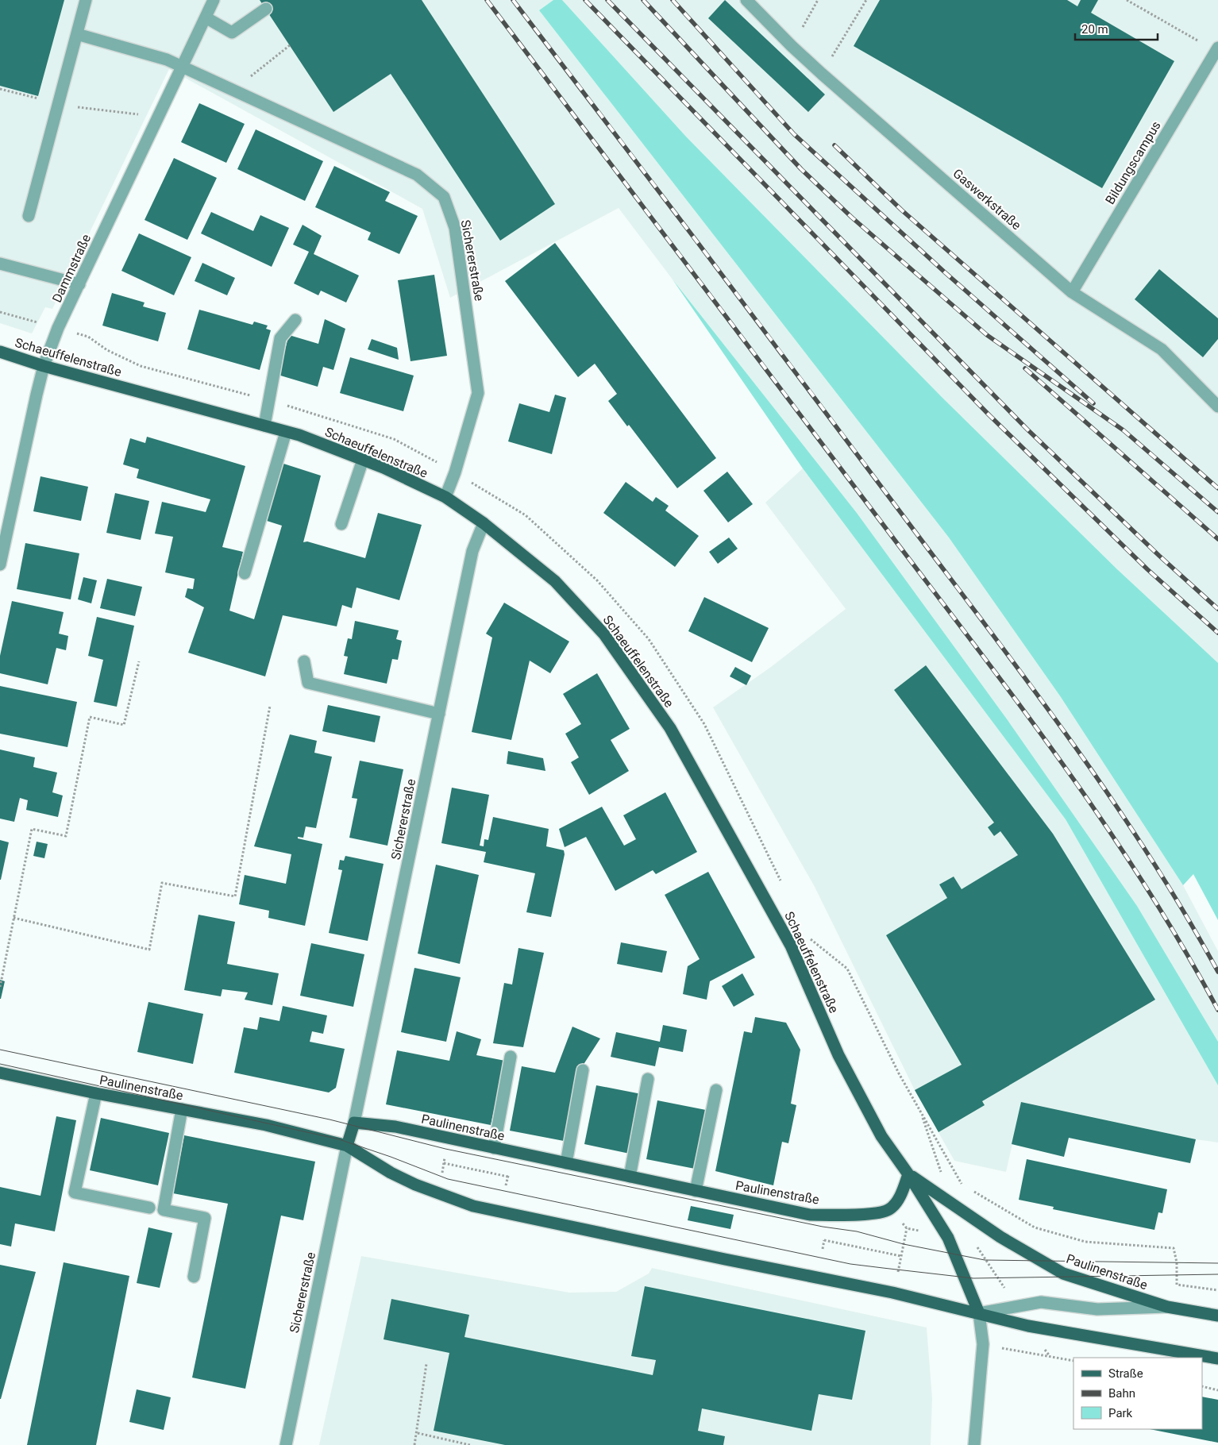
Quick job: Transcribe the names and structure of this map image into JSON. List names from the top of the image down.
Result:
{
  "streets": {
    "main road": ["Schaeuffelenstraße", "Paulinenstraße"],
    "street": [
      "Bildungscampus",
      "Gaswerkstraße",
      "Sichererstraße",
      "Dammstraße"
    ]
  },
  "crossings": [
    ["Bildungscampus", "Gaswerkstraße"],
    ["Sichererstraße", "Dammstraße"],
    ["Sichererstraße", "Schaeuffelenstraße"],
    ["Sichererstraße", "Paulinenstraße"],
    ["Dammstraße", "Schaeuffelenstraße"],
    ["Schaeuffelenstraße", "Paulinenstraße"]
  ],
  "legend": ["Straße", "Bahn", "Park"],
  "scale_bar": "20 m"
}
